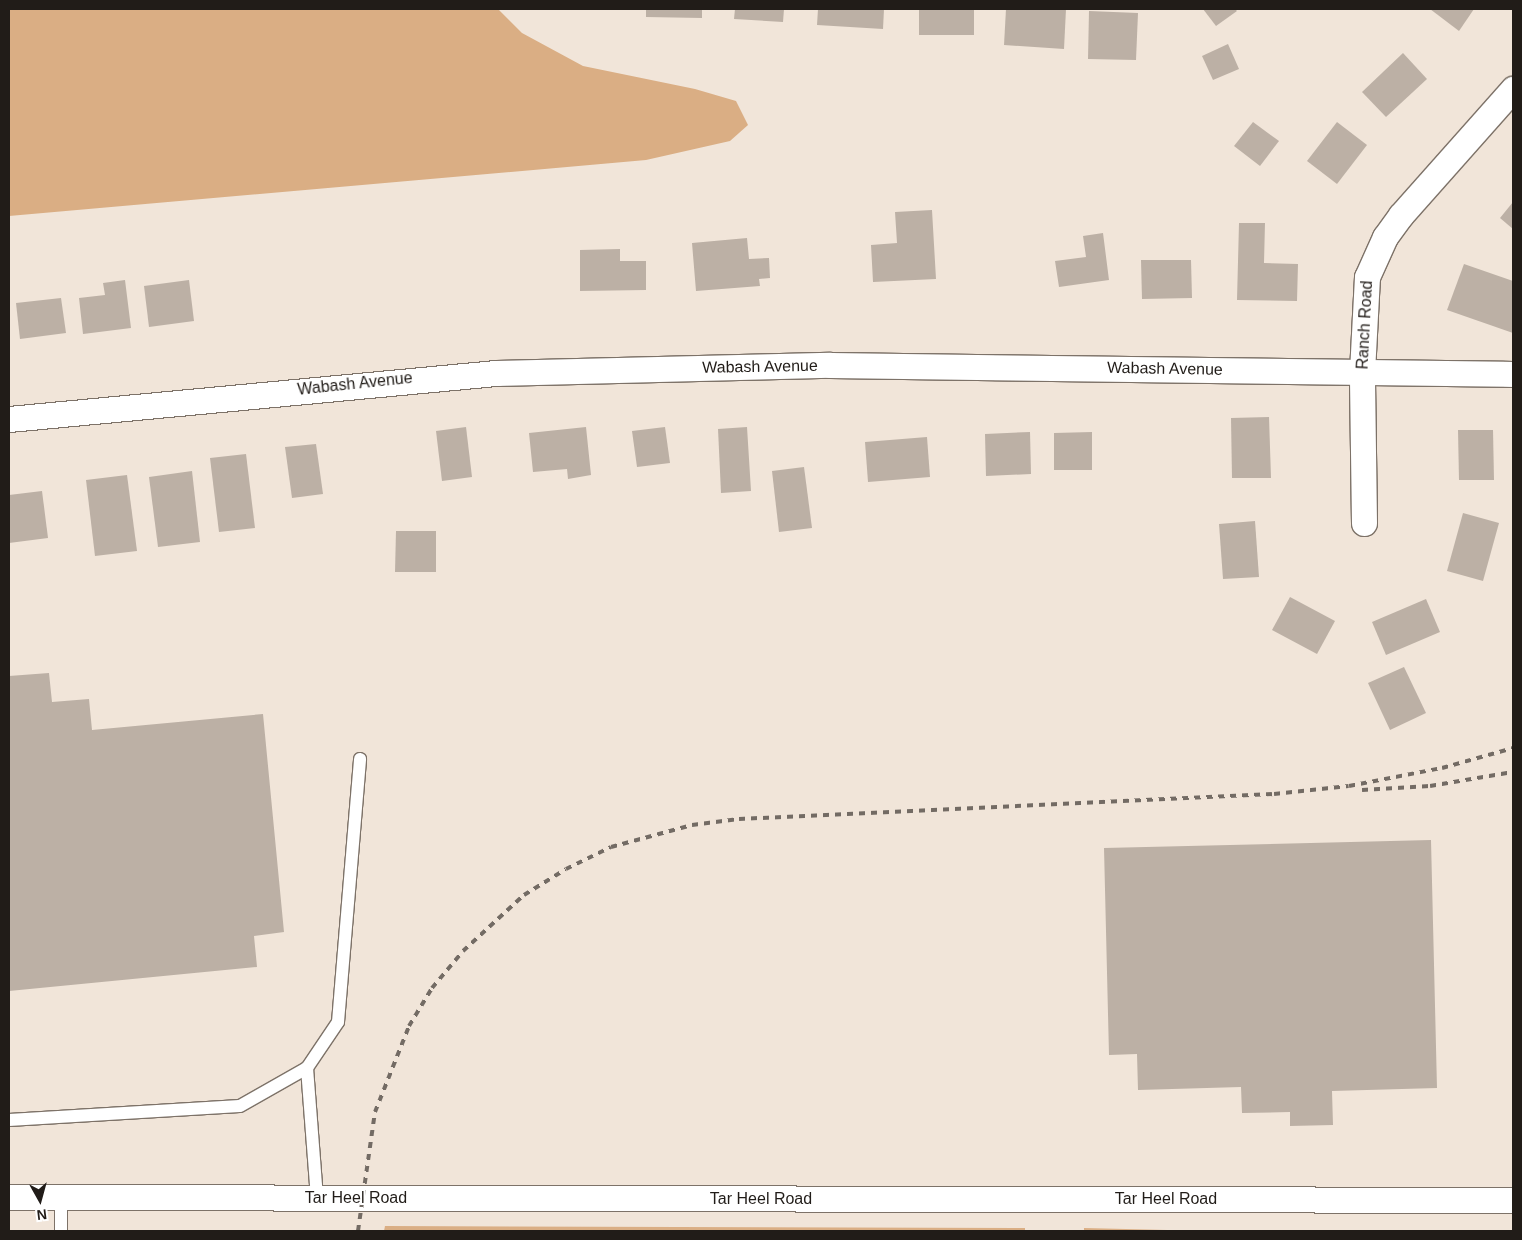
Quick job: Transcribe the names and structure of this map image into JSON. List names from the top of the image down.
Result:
{
  "streets": {
    "street": ["Ranch Road", "Wabash Avenue", "Tar Heel Road"]
  },
  "crossings": [
    ["Ranch Road", "Wabash Avenue"]
  ],
  "north": "bottom"
}
